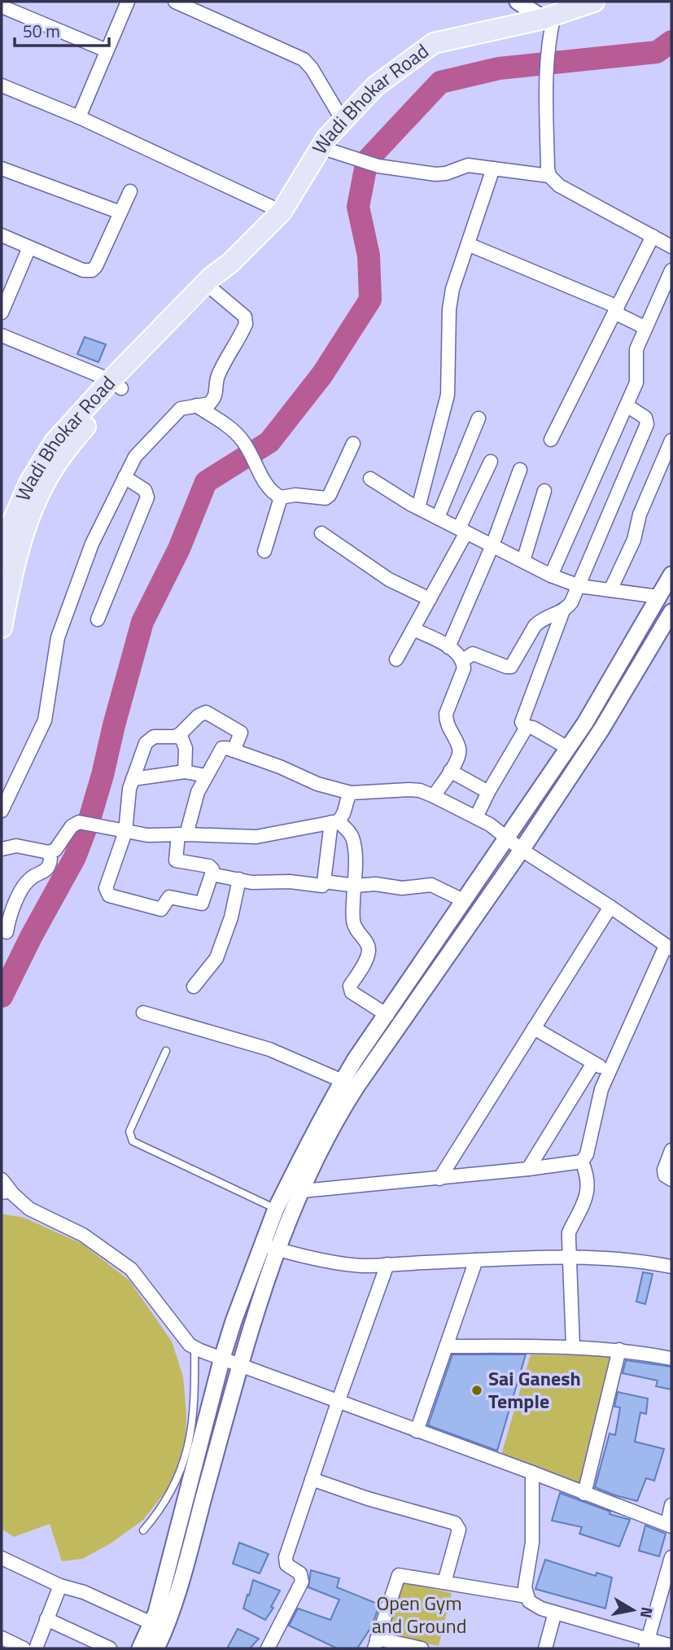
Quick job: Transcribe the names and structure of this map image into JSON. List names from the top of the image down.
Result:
{
  "streets": {
    "main road": ["Wadi Bhokar Road"]
  },
  "parks": ["Open Gym and Ground"],
  "places": ["Sai Ganesh Temple"],
  "scale_bar": "50 m",
  "north": "right"
}
